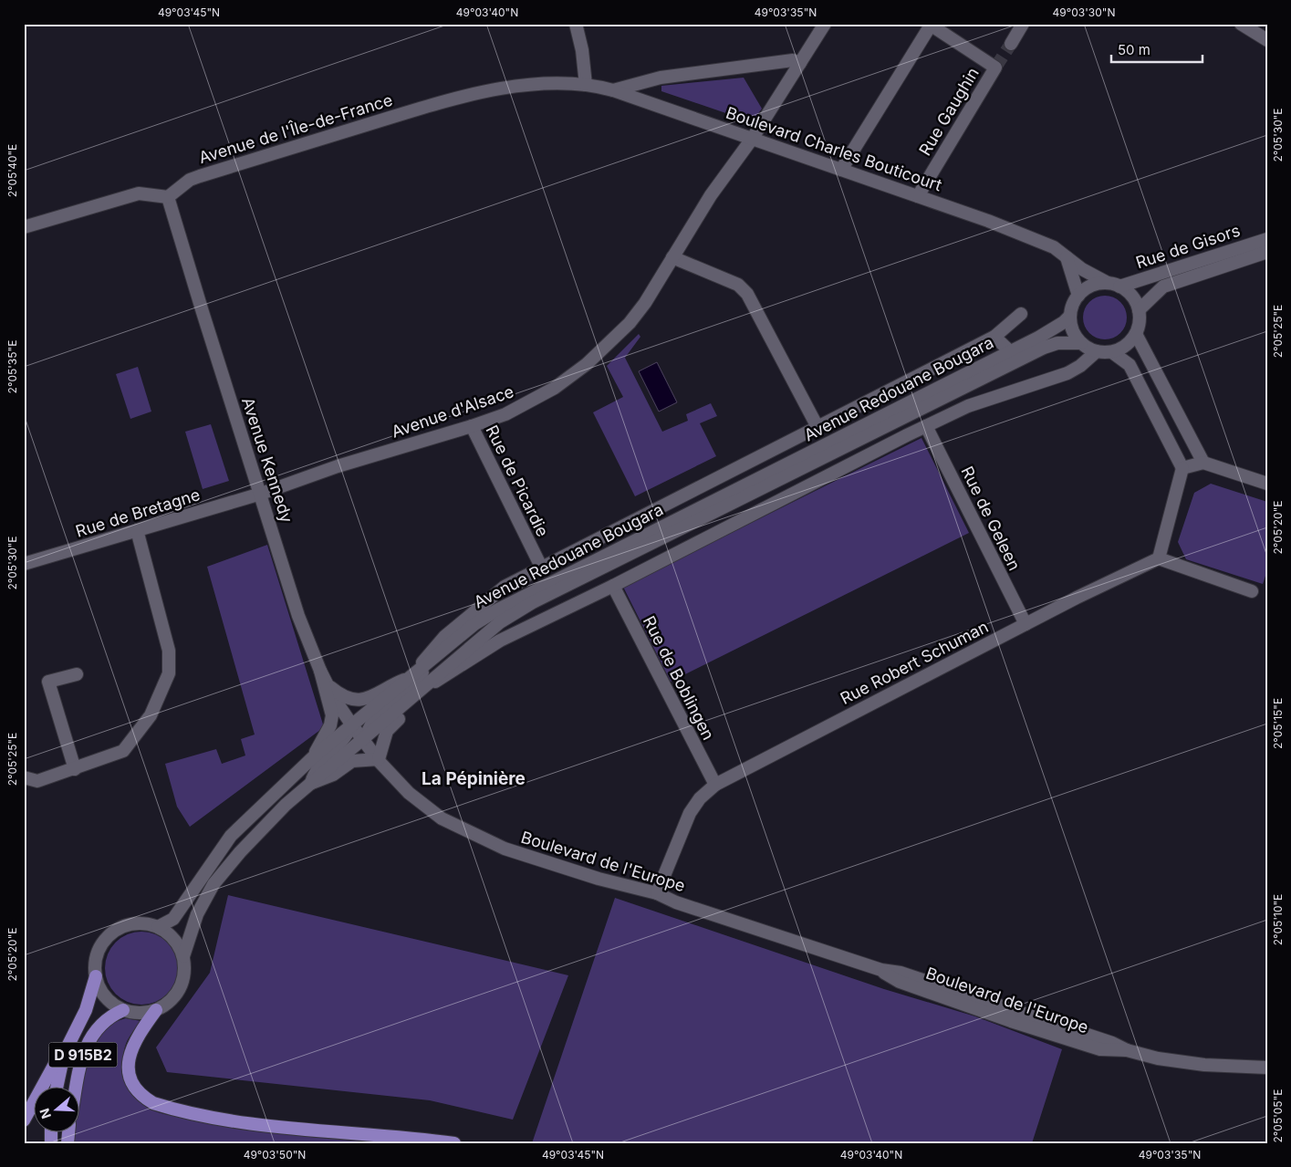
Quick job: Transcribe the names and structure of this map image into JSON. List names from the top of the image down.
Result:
{
  "streets": {
    "main road": ["D 915B2"],
    "street": [
      "Rue Gaughin",
      "Avenue de l'Île-de-France",
      "Boulevard Charles Bouticourt",
      "Rue de Gisors",
      "Avenue Redouane Bougara",
      "Avenue d'Alsace",
      "Avenue Kennedy",
      "Rue de Picardie",
      "Rue de Bretagne",
      "Rue de Geleen",
      "Rue Robert Schuman",
      "Rue de Boblingen",
      "Boulevard de l'Europe"
    ]
  },
  "crossings": [
    ["Rue Gaughin", "Boulevard Charles Bouticourt"],
    ["Avenue de l'Île-de-France", "Boulevard Charles Bouticourt"],
    ["Avenue de l'Île-de-France", "Avenue Kennedy"],
    ["Boulevard Charles Bouticourt", "Rue de Gisors"],
    ["Boulevard Charles Bouticourt", "Avenue Redouane Bougara"],
    ["Boulevard Charles Bouticourt", "Avenue d'Alsace"],
    ["Rue de Gisors", "Avenue Redouane Bougara"],
    ["Avenue Redouane Bougara", "Avenue Kennedy"],
    ["Avenue Redouane Bougara", "Rue de Picardie"],
    ["Avenue Redouane Bougara", "Rue de Geleen"],
    ["Avenue Redouane Bougara", "Rue de Boblingen"],
    ["Avenue Redouane Bougara", "Boulevard de l'Europe"],
    ["Avenue Redouane Bougara", "D 915B2"],
    ["Avenue d'Alsace", "Avenue Kennedy"],
    ["Avenue d'Alsace", "Rue de Picardie"],
    ["Avenue d'Alsace", "Rue de Bretagne"],
    ["Avenue Kennedy", "Rue de Bretagne"],
    ["Avenue Kennedy", "Boulevard de l'Europe"],
    ["Rue de Geleen", "Rue Robert Schuman"],
    ["Rue Robert Schuman", "Rue de Boblingen"],
    ["Rue Robert Schuman", "Boulevard de l'Europe"]
  ],
  "districts": ["La Pépinière"],
  "scale_bar": "50 m",
  "north": "left",
  "coordinates": [
    "49°03'45\"N",
    "49°03'40\"N",
    "49°03'35\"N",
    "49°03'30\"N",
    "2°05'30\"E",
    "2°05'40\"E",
    "2°05'25\"E",
    "2°05'35\"E",
    "2°05'20\"E",
    "2°05'15\"E",
    "2°05'10\"E",
    "2°05'05\"E",
    "49°03'50\"N"
  ]
}
